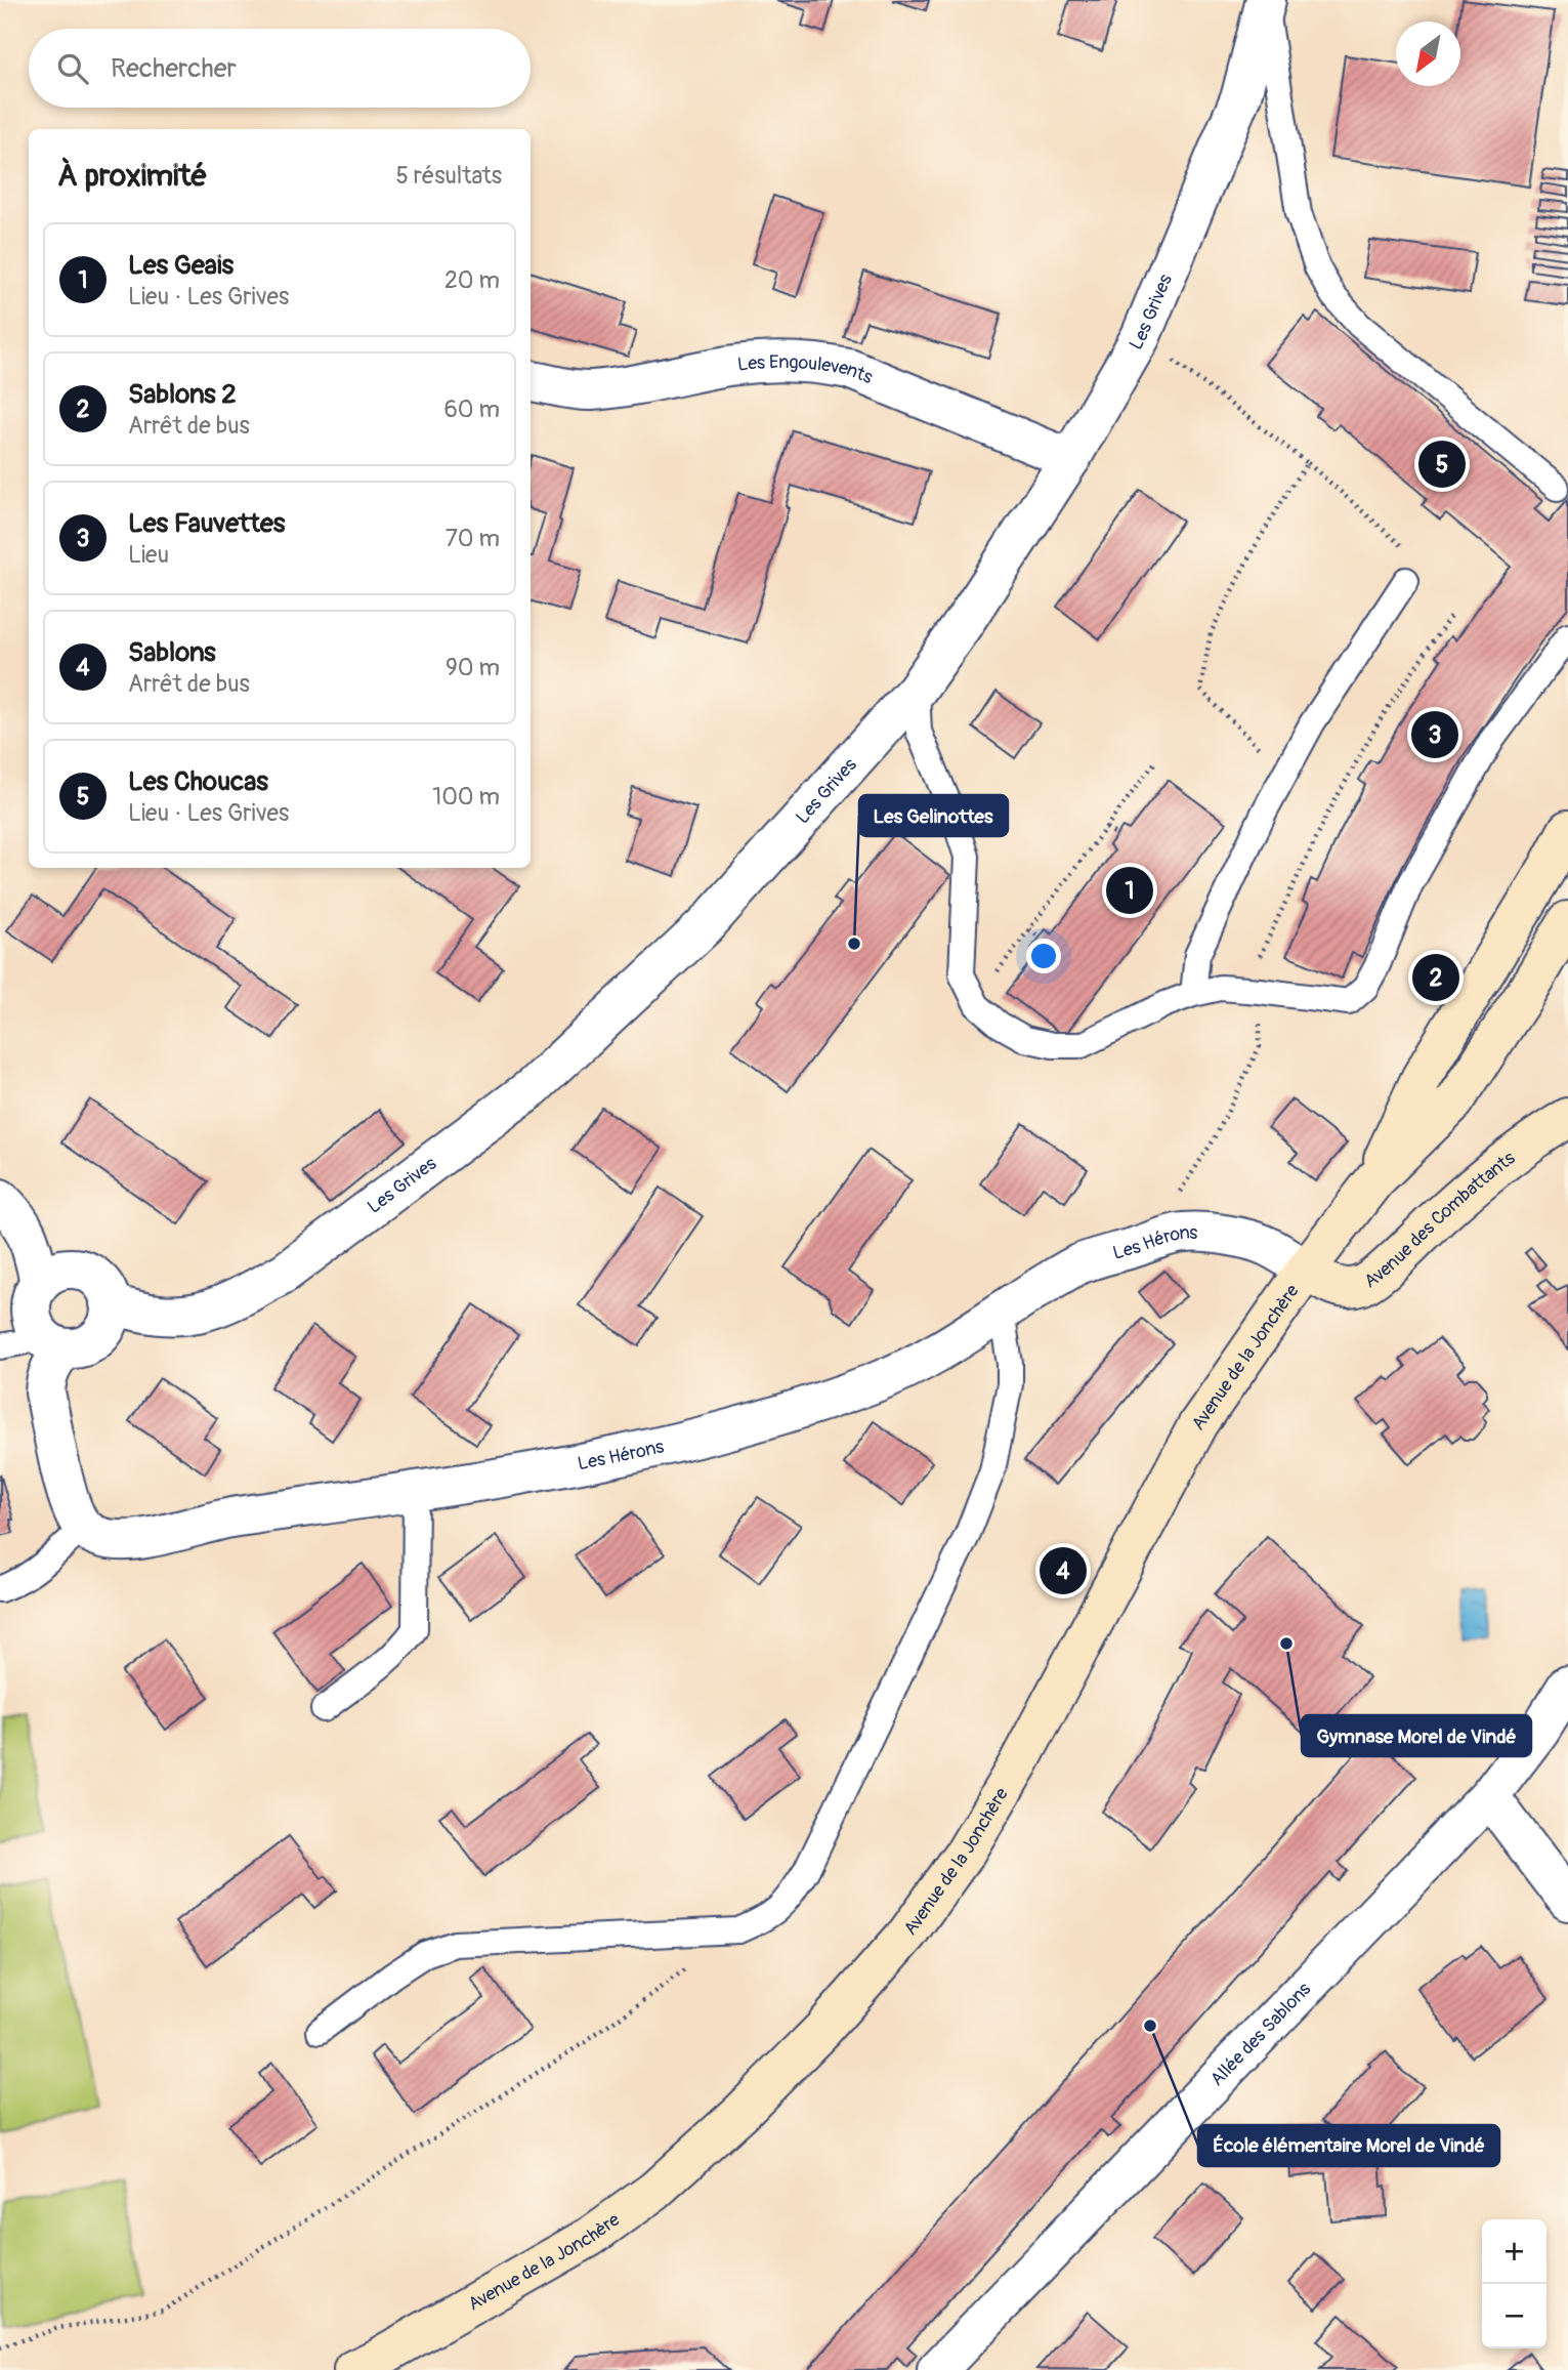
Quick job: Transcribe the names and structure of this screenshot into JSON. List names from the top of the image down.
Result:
{
  "streets": {
    "street": [
      "Les Grives",
      "Les Engoulevents",
      "Avenue des Combattants",
      "Les Hérons",
      "Avenue de la Jonchère",
      "Allée des Sablons"
    ]
  },
  "crossings": [
    ["Les Grives", "Les Engoulevents"],
    ["Avenue des Combattants", "Les Hérons"],
    ["Avenue des Combattants", "Avenue de la Jonchère"],
    ["Les Hérons", "Avenue de la Jonchère"]
  ],
  "places": ["Les Gelinottes", "Gymnase Morel de Vindé", "École élémentaire Morel de Vindé"],
  "north": "bottom left",
  "page": {
    "search": "Rechercher",
    "heading": ["À proximité", "5 résultats"],
    "list": [
      {
        "mark": "1",
        "name": "Les Geais",
        "note": "Lieu · Les Grives",
        "value": "20 m"
      },
      {
        "mark": "2",
        "name": "Sablons 2",
        "note": "Arrêt de bus",
        "value": "60 m"
      },
      {
        "mark": "3",
        "name": "Les Fauvettes",
        "note": "Lieu",
        "value": "70 m"
      },
      {
        "mark": "4",
        "name": "Sablons",
        "note": "Arrêt de bus",
        "value": "90 m"
      },
      {
        "mark": "5",
        "name": "Les Choucas",
        "note": "Lieu · Les Grives",
        "value": "100 m"
      }
    ],
    "pins": [
      "5",
      "3",
      "1",
      "2",
      "4"
    ],
    "map_buttons": ["+", "−"]
  }
}
